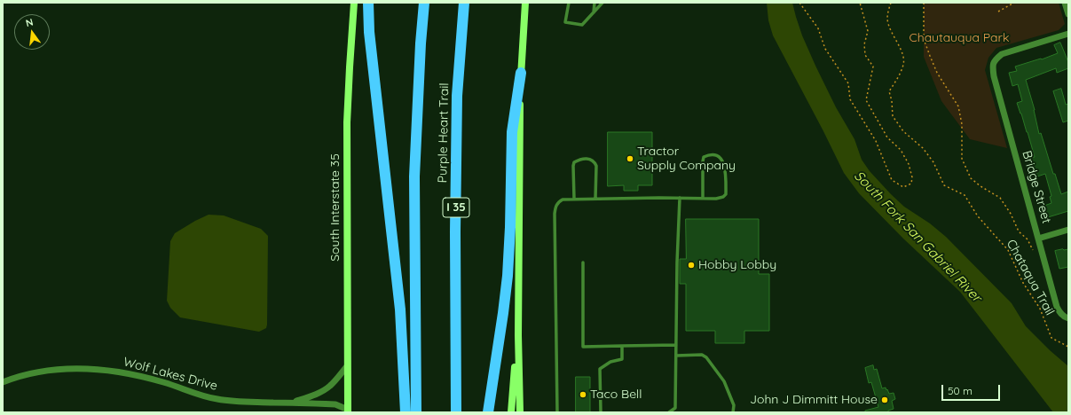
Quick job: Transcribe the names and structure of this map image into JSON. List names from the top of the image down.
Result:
{
  "streets": {
    "highway": ["Purple Heart Trail", "I 35"],
    "main road": ["South Interstate 35"],
    "street": ["Bridge Street", "Wolf Lakes Drive"],
    "path": ["Chataqua Trail"]
  },
  "crossings": [
    ["South Interstate 35", "Wolf Lakes Drive"]
  ],
  "water": ["South Fork San Gabriel River"],
  "parks": ["Chautauqua Park"],
  "places": [
    "Tractor Supply Company",
    "Hobby Lobby",
    "Taco Bell",
    "John J Dimmitt House"
  ],
  "scale_bar": "50 m",
  "north": "top"
}
